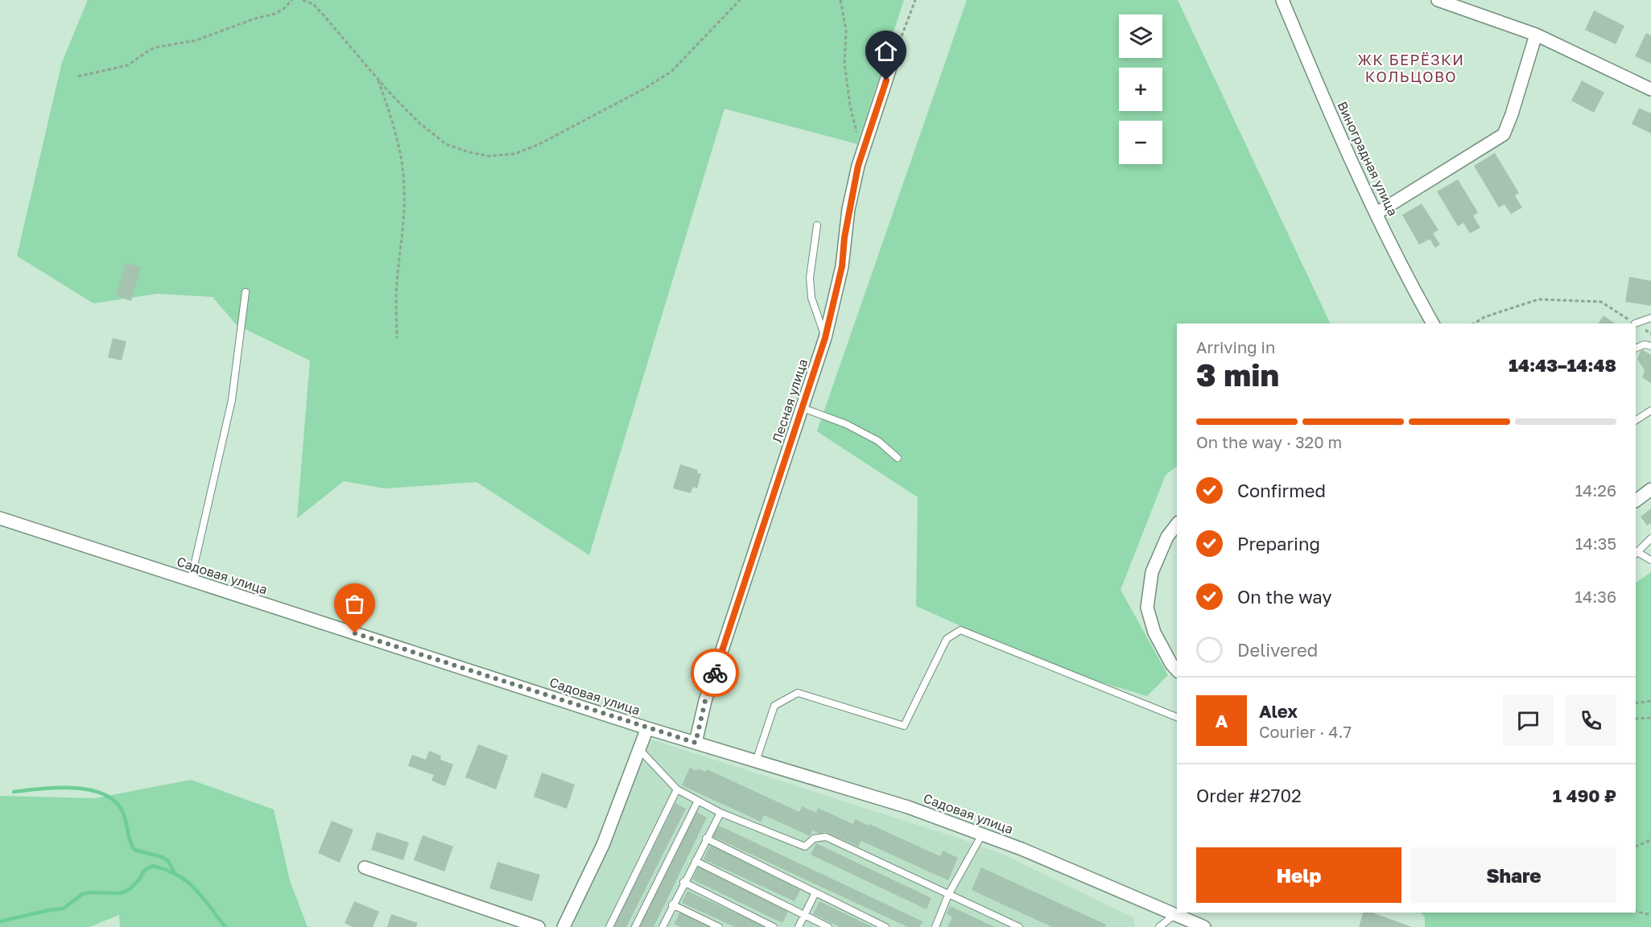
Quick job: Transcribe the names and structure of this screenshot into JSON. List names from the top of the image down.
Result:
{
  "streets": {
    "street": ["Виноградная улица", "Лесная улица", "Садовая улица"]
  },
  "crossings": [
    ["Лесная улица", "Садовая улица"]
  ],
  "districts": ["ЖК БЕРЁЗКИ КОЛЬЦОВО"],
  "page": {
    "map_buttons": ["+", "−"],
    "heading": ["3 min", "Arriving in", "14:43–14:48"],
    "panel": [
      "Alex",
      "Courier · 4.7",
      "Order #2702",
      "1 490 ₽"
    ],
    "bar": "On the way · 320 m",
    "list": [
      ["Confirmed", "14:26"],
      ["Preparing", "14:35"],
      ["On the way", "14:36"],
      "Delivered"
    ],
    "round": "A",
    "buttons": ["Help", "Share"]
  }
}
